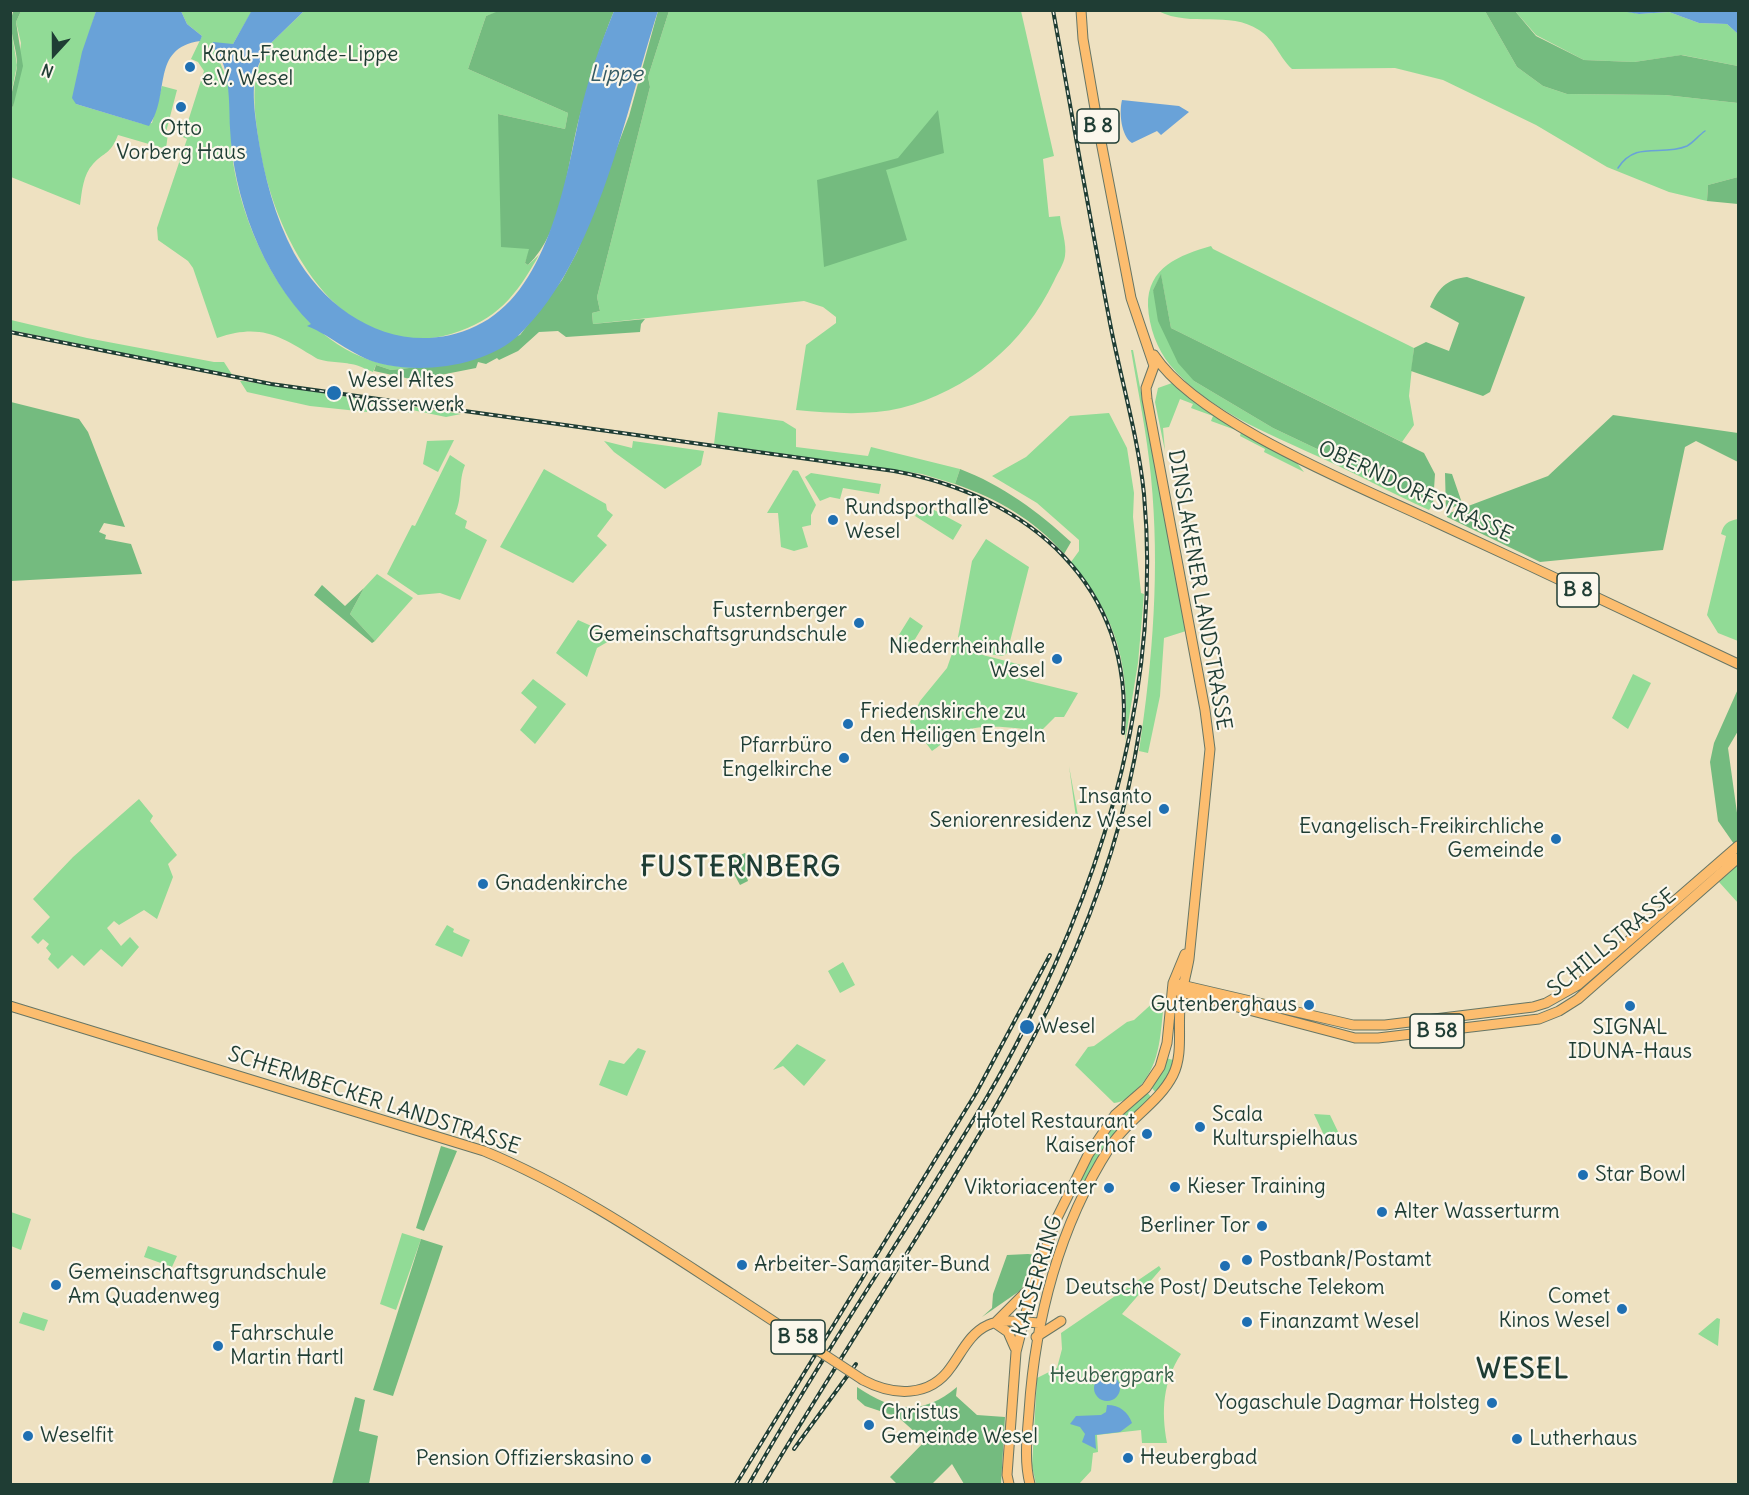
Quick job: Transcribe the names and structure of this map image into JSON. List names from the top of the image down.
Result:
{
  "streets": {
    "main road": [
      "B 8",
      "OBERNDORFSTRASSE",
      "DINSLAKENER LANDSTRASSE",
      "SCHILLSTRASSE",
      "B 58",
      "SCHERMBECKER LANDSTRASSE",
      "KAISERRING"
    ]
  },
  "crossings": [
    ["OBERNDORFSTRASSE", "DINSLAKENER LANDSTRASSE"],
    ["DINSLAKENER LANDSTRASSE", "B 58"],
    ["DINSLAKENER LANDSTRASSE", "KAISERRING"],
    ["SCHILLSTRASSE", "B 58"],
    ["B 58", "SCHERMBECKER LANDSTRASSE"],
    ["B 58", "KAISERRING"]
  ],
  "districts": ["FUSTERNBERG", "WESEL"],
  "water": ["Lippe"],
  "parks": ["Heubergpark"],
  "places": [
    "Kanu-Freunde-Lippe e.V. Wesel",
    "Otto Vorberg Haus",
    "Wesel Altes Wasserwerk",
    "Rundsporthalle Wesel",
    "Fusternberger Gemeinschaftsgrundschule",
    "Niederrheinhalle Wesel",
    "Friedenskirche zu den Heiligen Engeln",
    "Pfarrbüro Engelkirche",
    "Insanto Seniorenresidenz Wesel",
    "Evangelisch-Freikirchliche Gemeinde",
    "Gnadenkirche",
    "Gutenberghaus",
    "SIGNAL IDUNA-Haus",
    "Wesel",
    "Scala Kulturspielhaus",
    "Hotel Restaurant Kaiserhof",
    "Star Bowl",
    "Kieser Training",
    "Viktoriacenter",
    "Alter Wasserturm",
    "Berliner Tor",
    "Postbank/Postamt",
    "Arbeiter-Samariter-Bund",
    "Deutsche Post/ Deutsche Telekom",
    "Gemeinschaftsgrundschule Am Quadenweg",
    "Comet Kinos Wesel",
    "Finanzamt Wesel",
    "Fahrschule Martin Hartl",
    "Yogaschule Dagmar Holsteg",
    "Christus Gemeinde Wesel",
    "Weselfit",
    "Lutherhaus",
    "Heubergbad",
    "Pension Offizierskasino"
  ],
  "north": "bottom"
}
